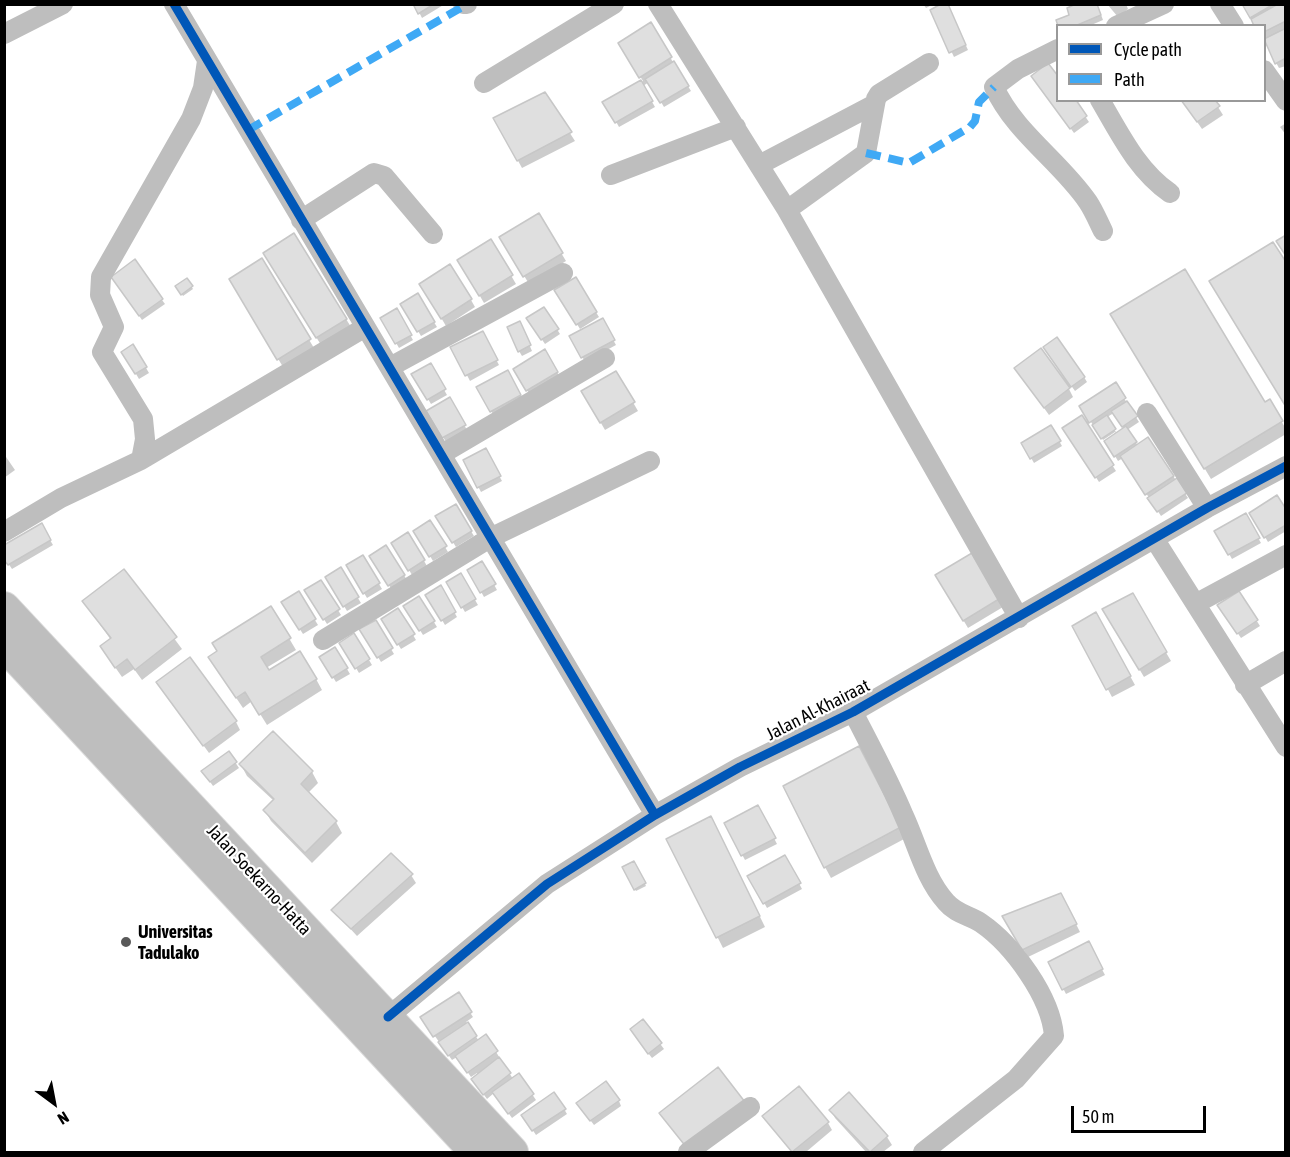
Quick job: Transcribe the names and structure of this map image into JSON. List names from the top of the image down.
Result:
{
  "streets": {
    "main road": ["Jalan Soekarno-Hatta"],
    "street": ["Jalan Al-Khairaat"]
  },
  "crossings": [
    ["Jalan Al-Khairaat", "Jalan Soekarno-Hatta"]
  ],
  "places": ["Universitas Tadulako"],
  "legend": ["Cycle path", "Path"],
  "scale_bar": "50 m",
  "north": "bottom right"
}
